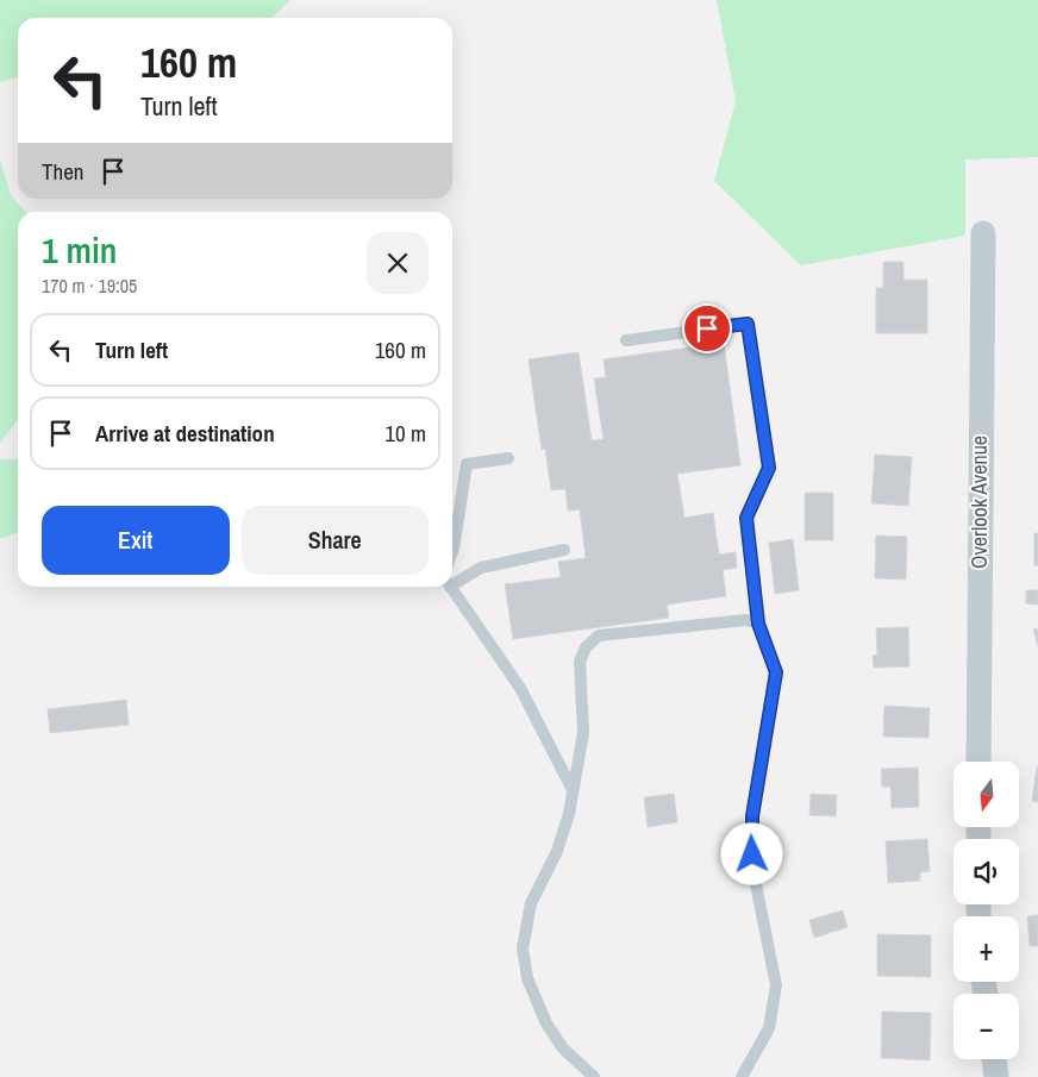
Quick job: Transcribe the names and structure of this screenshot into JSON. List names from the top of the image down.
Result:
{
  "streets": {
    "street": ["Overlook Avenue"]
  },
  "north": "bottom",
  "page": {
    "turn": ["160 m", "Turn left"],
    "then": "Then",
    "heading": ["1 min", "170 m · 19:05"],
    "list": [
      {
        "name": "Turn left",
        "value": "160 m"
      },
      {
        "name": "Arrive at destination",
        "value": "10 m"
      }
    ],
    "buttons": ["Exit", "Share"],
    "map_buttons": ["+", "−"]
  }
}
